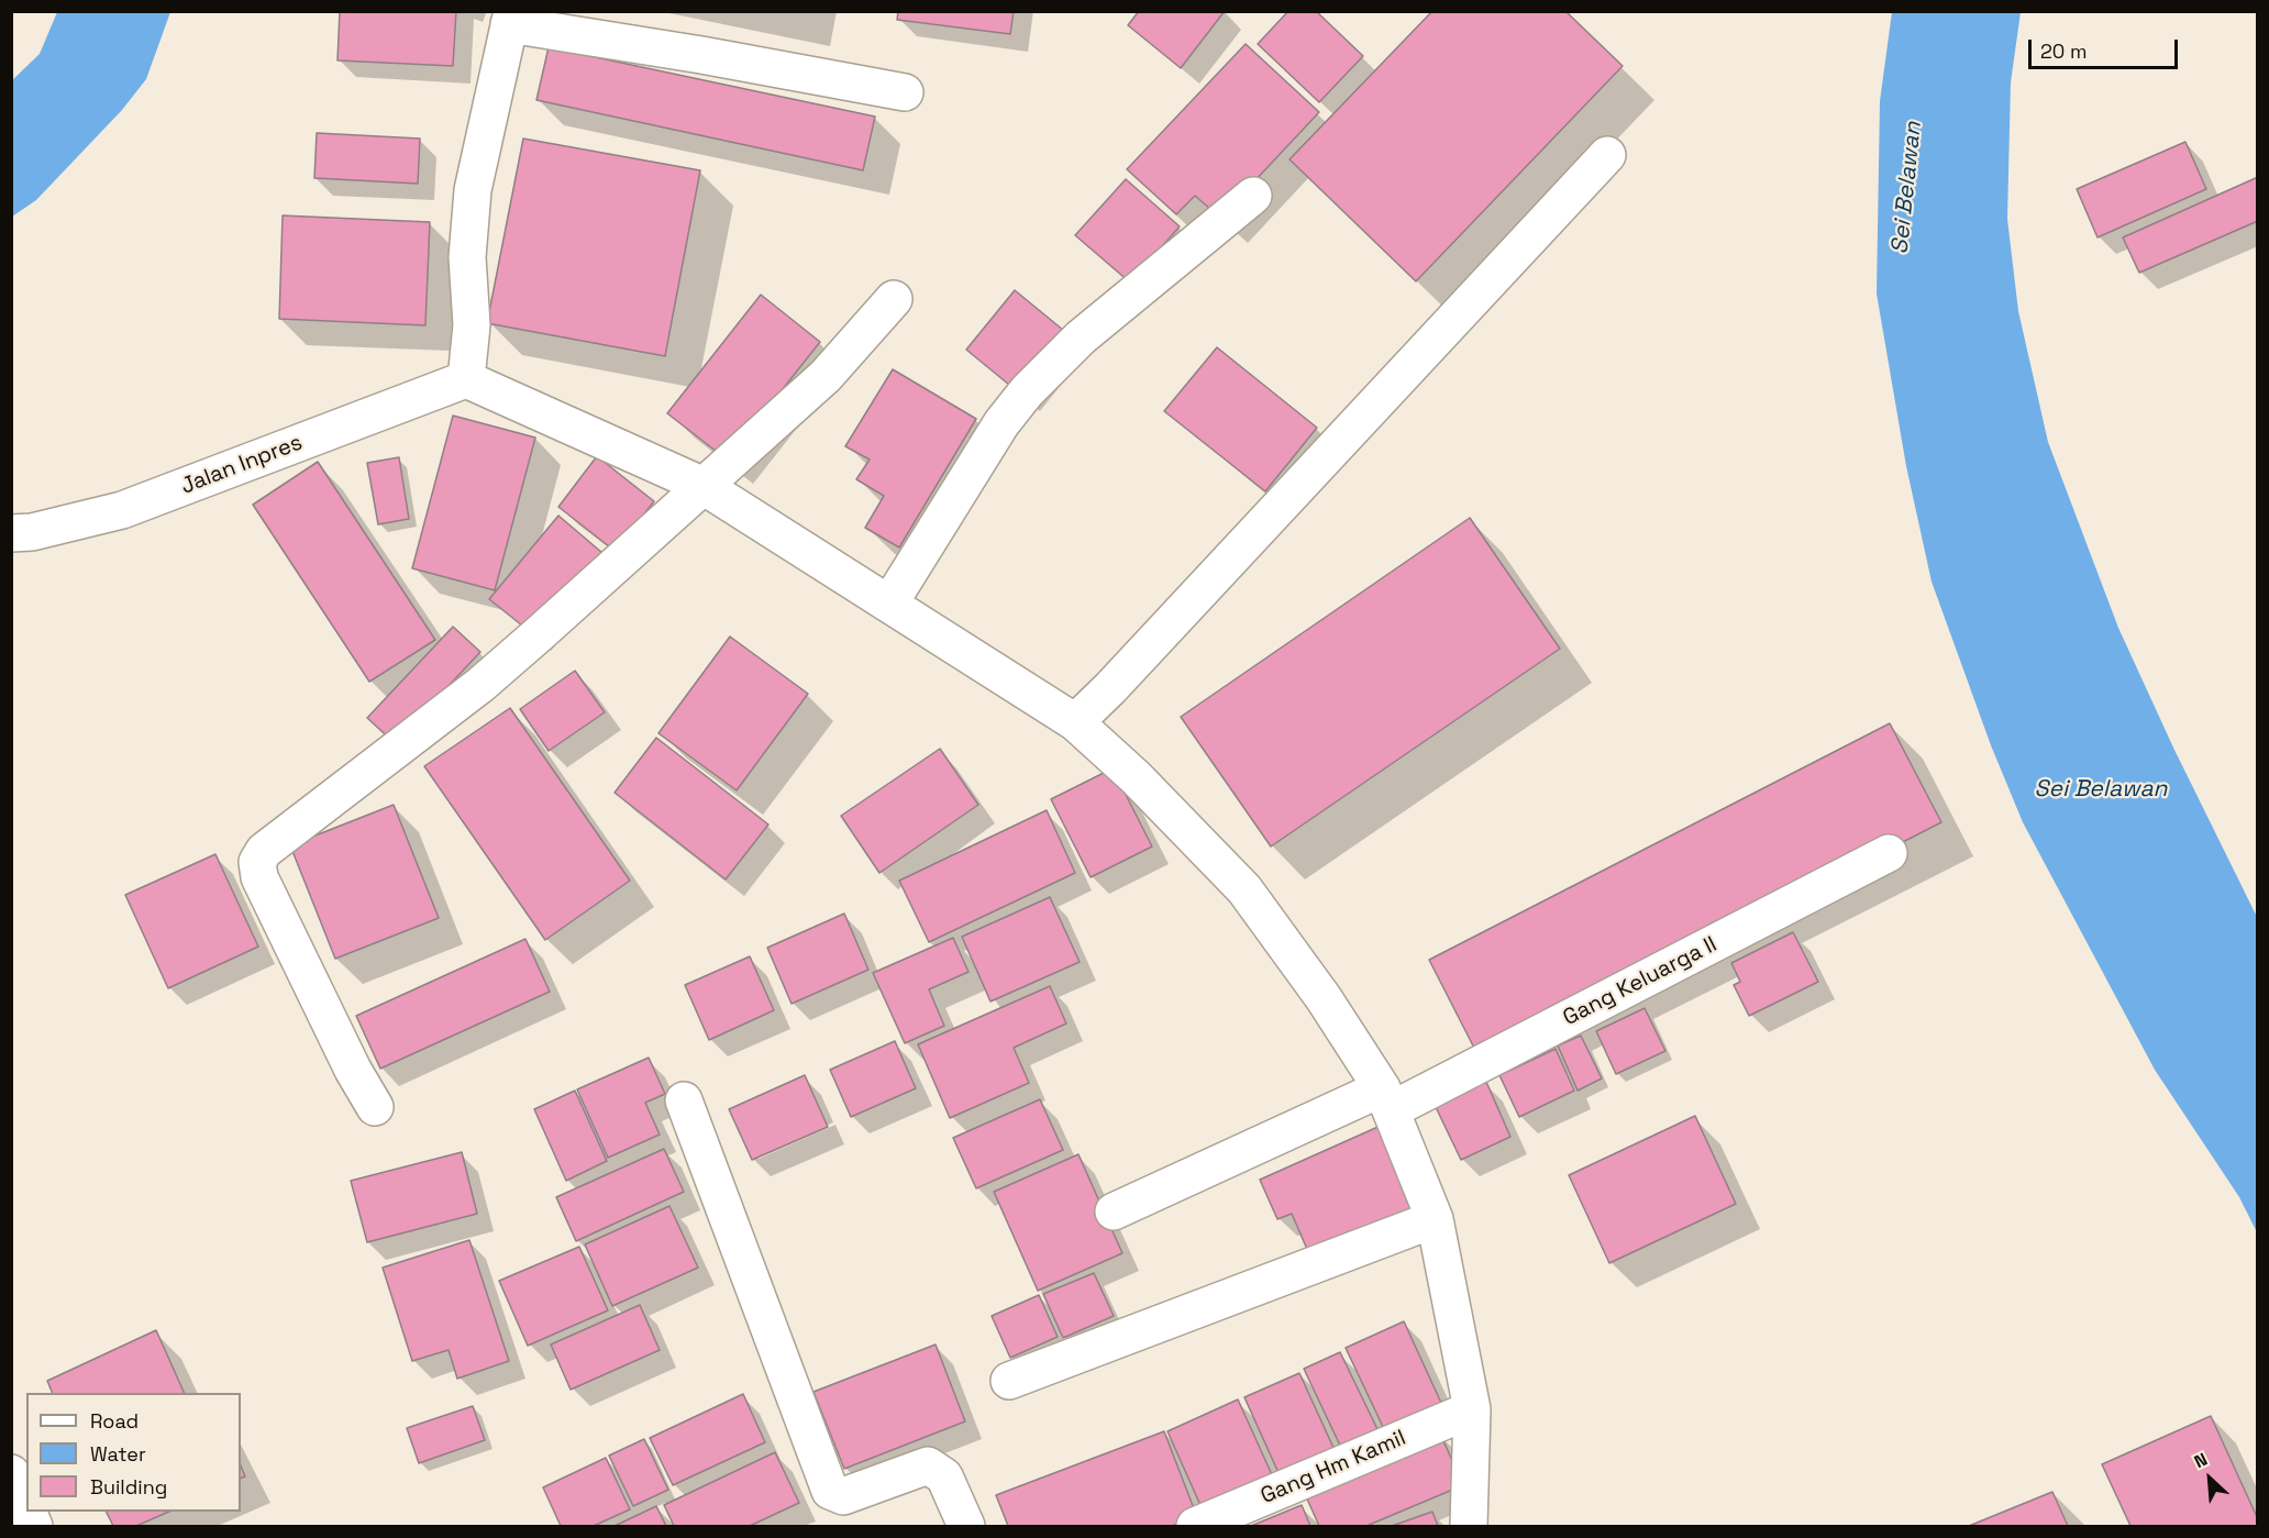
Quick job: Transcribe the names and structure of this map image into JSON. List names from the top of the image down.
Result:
{
  "streets": {
    "street": ["Jalan Inpres", "Gang Keluarga II", "Gang Hm Kamil"]
  },
  "water": ["Sei Belawan"],
  "legend": ["Road", "Water", "Building"],
  "scale_bar": "20 m",
  "north": "top left"
}
